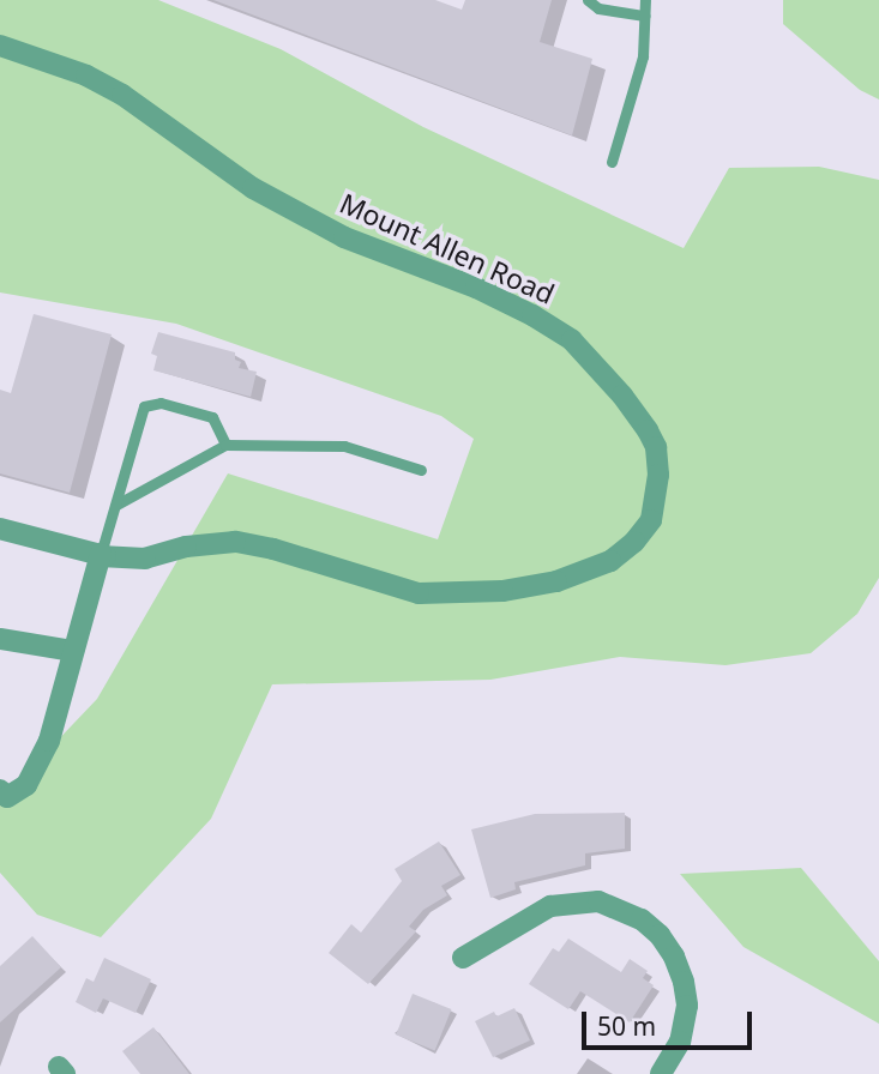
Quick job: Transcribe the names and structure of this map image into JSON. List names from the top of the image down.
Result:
{
  "streets": {
    "street": ["Mount Allen Road"]
  },
  "scale_bar": "50 m"
}
